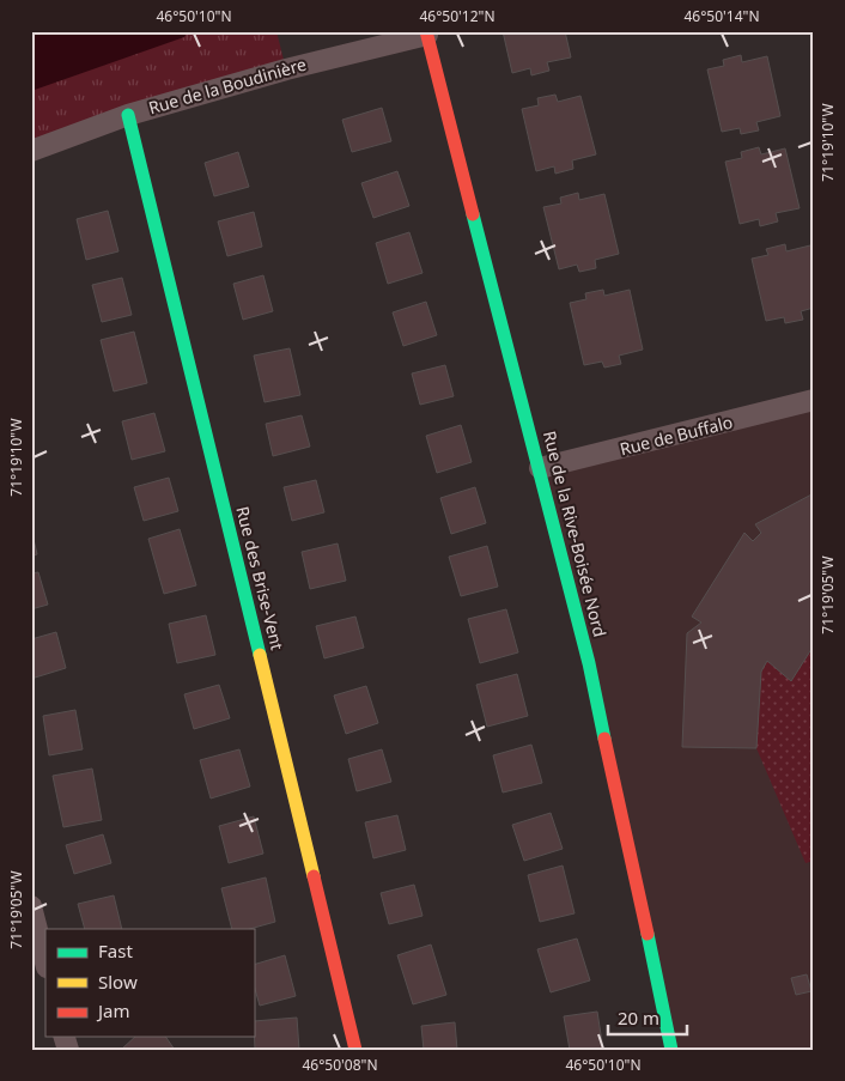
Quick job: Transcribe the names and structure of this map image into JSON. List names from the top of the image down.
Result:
{
  "streets": {
    "street": [
      "Rue de la Boudinière",
      "Rue de Buffalo",
      "Rue de la Rive-Boisée Nord",
      "Rue des Brise-Vent"
    ]
  },
  "crossings": [
    ["Rue de la Boudinière", "Rue de la Rive-Boisée Nord"],
    ["Rue de la Boudinière", "Rue des Brise-Vent"],
    ["Rue de Buffalo", "Rue de la Rive-Boisée Nord"]
  ],
  "legend": ["Fast", "Slow", "Jam"],
  "scale_bar": "20 m",
  "coordinates": [
    "46°50'10\"N",
    "46°50'12\"N",
    "46°50'14\"N",
    "71°19'10\"W",
    "71°19'05\"W",
    "46°50'08\"N"
  ]
}
